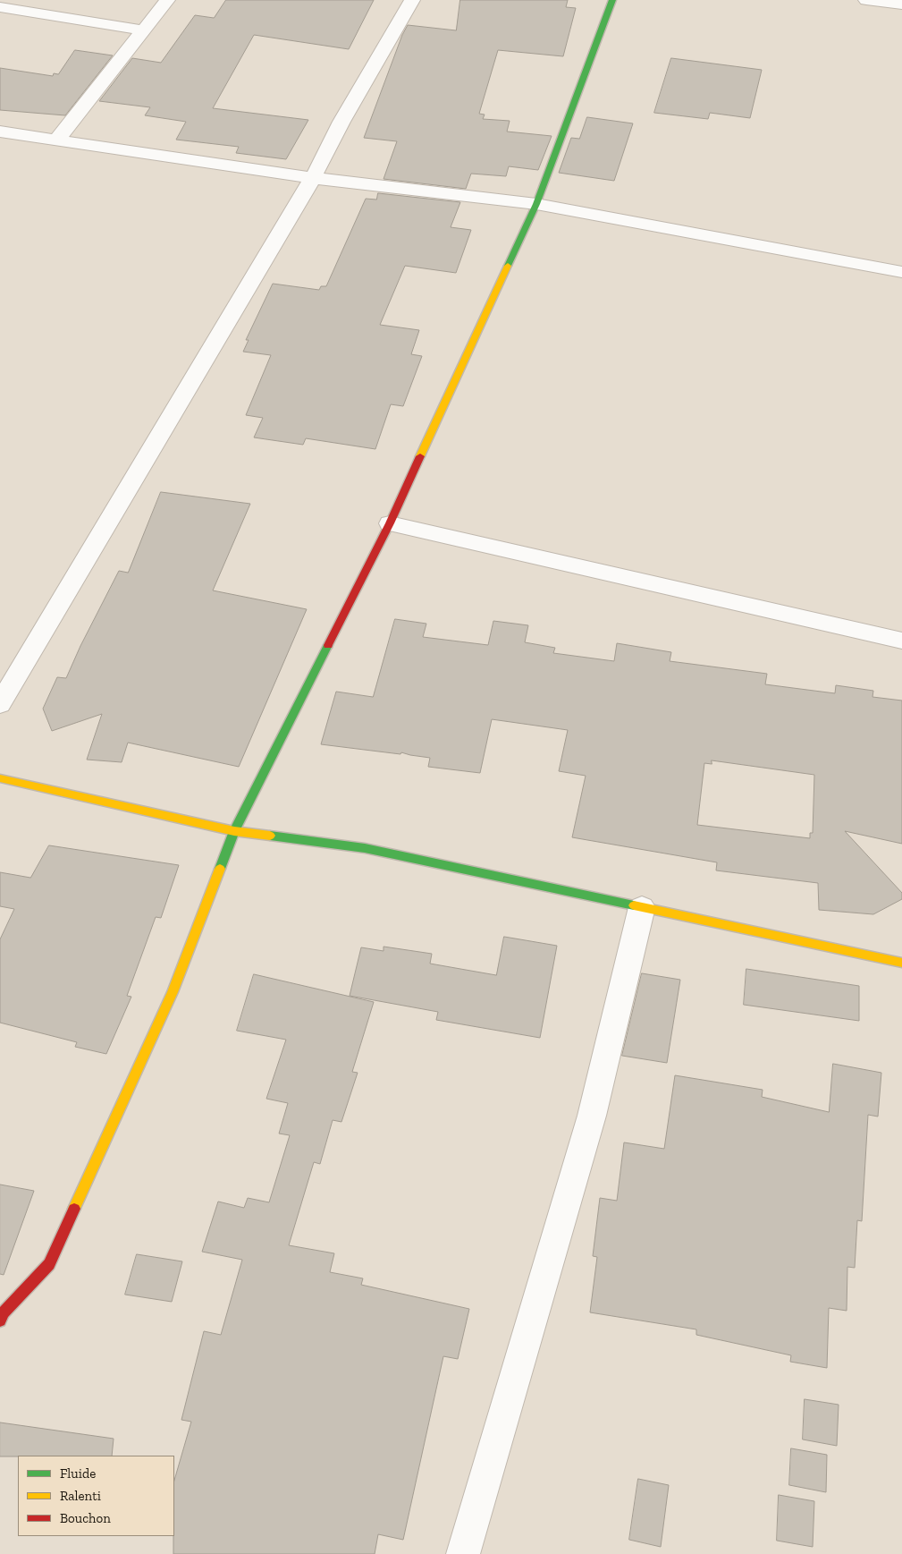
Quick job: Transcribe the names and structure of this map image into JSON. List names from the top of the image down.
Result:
{
  "legend": ["Fluide", "Ralenti", "Bouchon"]
}
